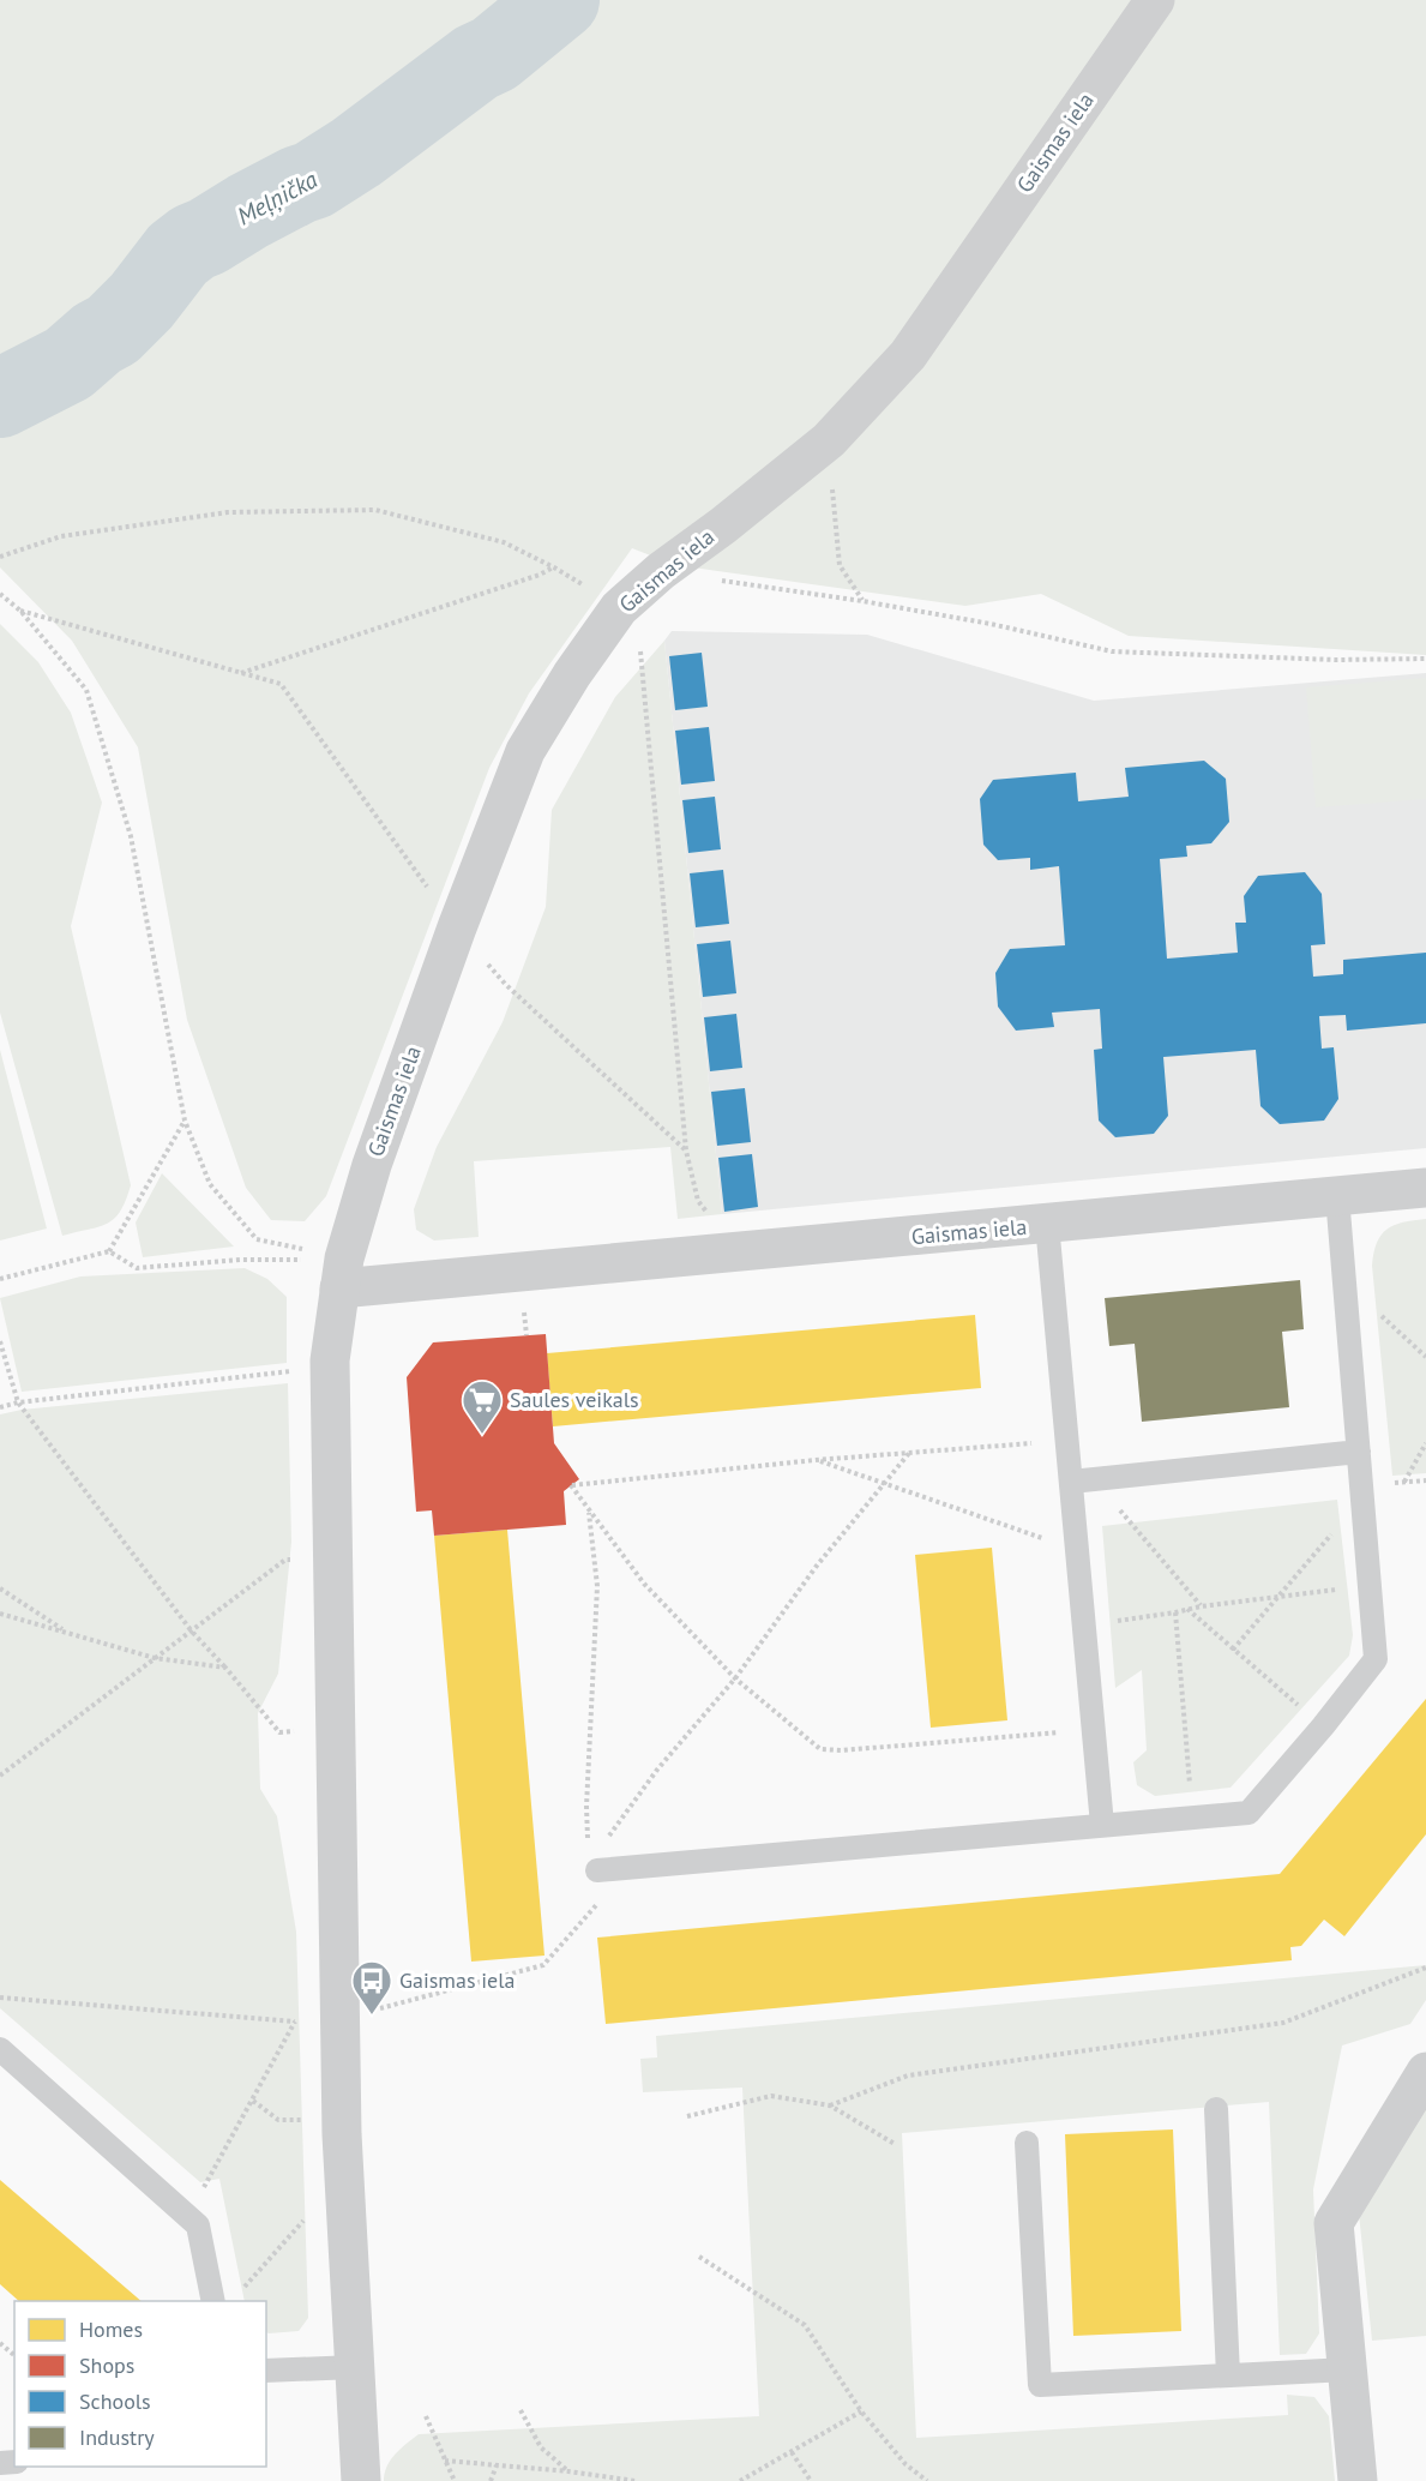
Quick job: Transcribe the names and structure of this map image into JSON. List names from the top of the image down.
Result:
{
  "streets": {
    "street": ["Gaismas iela"]
  },
  "water": ["Meļņička"],
  "places": {
    "supermarket": ["Saules veikals"],
    "bus stop": ["Gaismas iela"]
  },
  "legend": [
    "Homes",
    "Shops",
    "Schools",
    "Industry"
  ]
}
